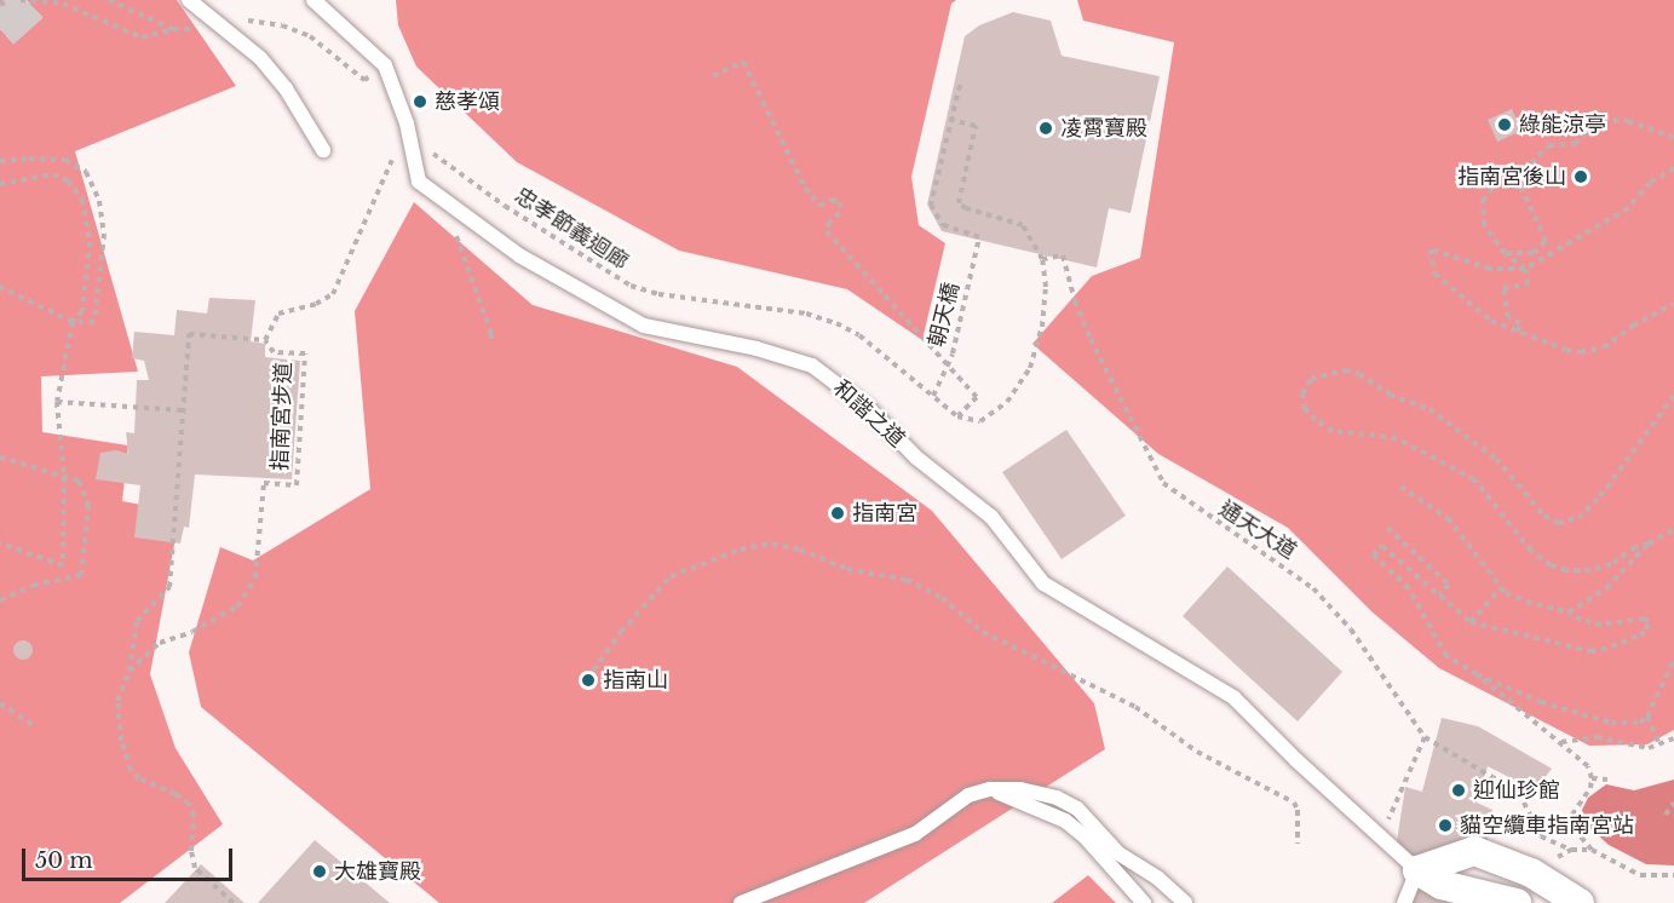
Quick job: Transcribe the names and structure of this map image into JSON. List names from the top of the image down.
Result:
{
  "streets": {
    "lane": ["和諧之道"],
    "path": [
      "忠孝節義迴廊",
      "朝天橋",
      "指南宮步道",
      "通天大道"
    ]
  },
  "crossings": [
    ["忠孝節義迴廊", "朝天橋"],
    ["忠孝節義迴廊", "和諧之道"]
  ],
  "places": [
    "慈孝頌",
    "綠能涼亭",
    "凌霄寶殿",
    "指南宮後山",
    "指南宮",
    "指南山",
    "迎仙珍館",
    "貓空纜車指南宮站",
    "大雄寶殿"
  ],
  "scale_bar": "50 m"
}
